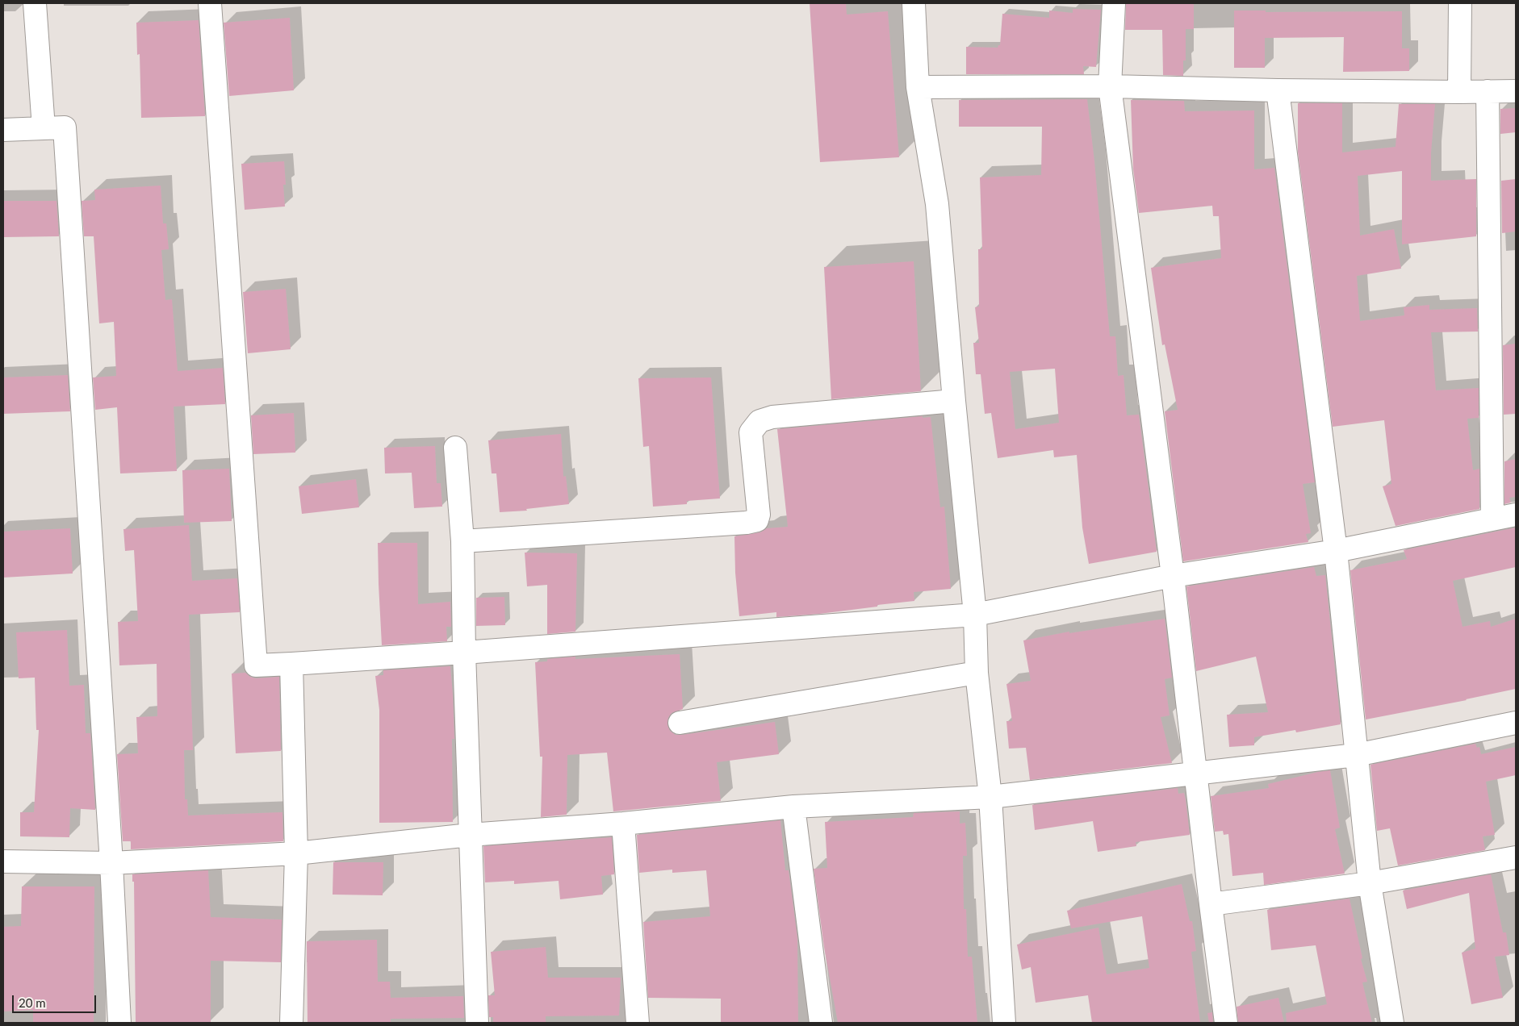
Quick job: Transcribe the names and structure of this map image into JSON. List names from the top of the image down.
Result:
{
  "scale_bar": "20 m"
}
